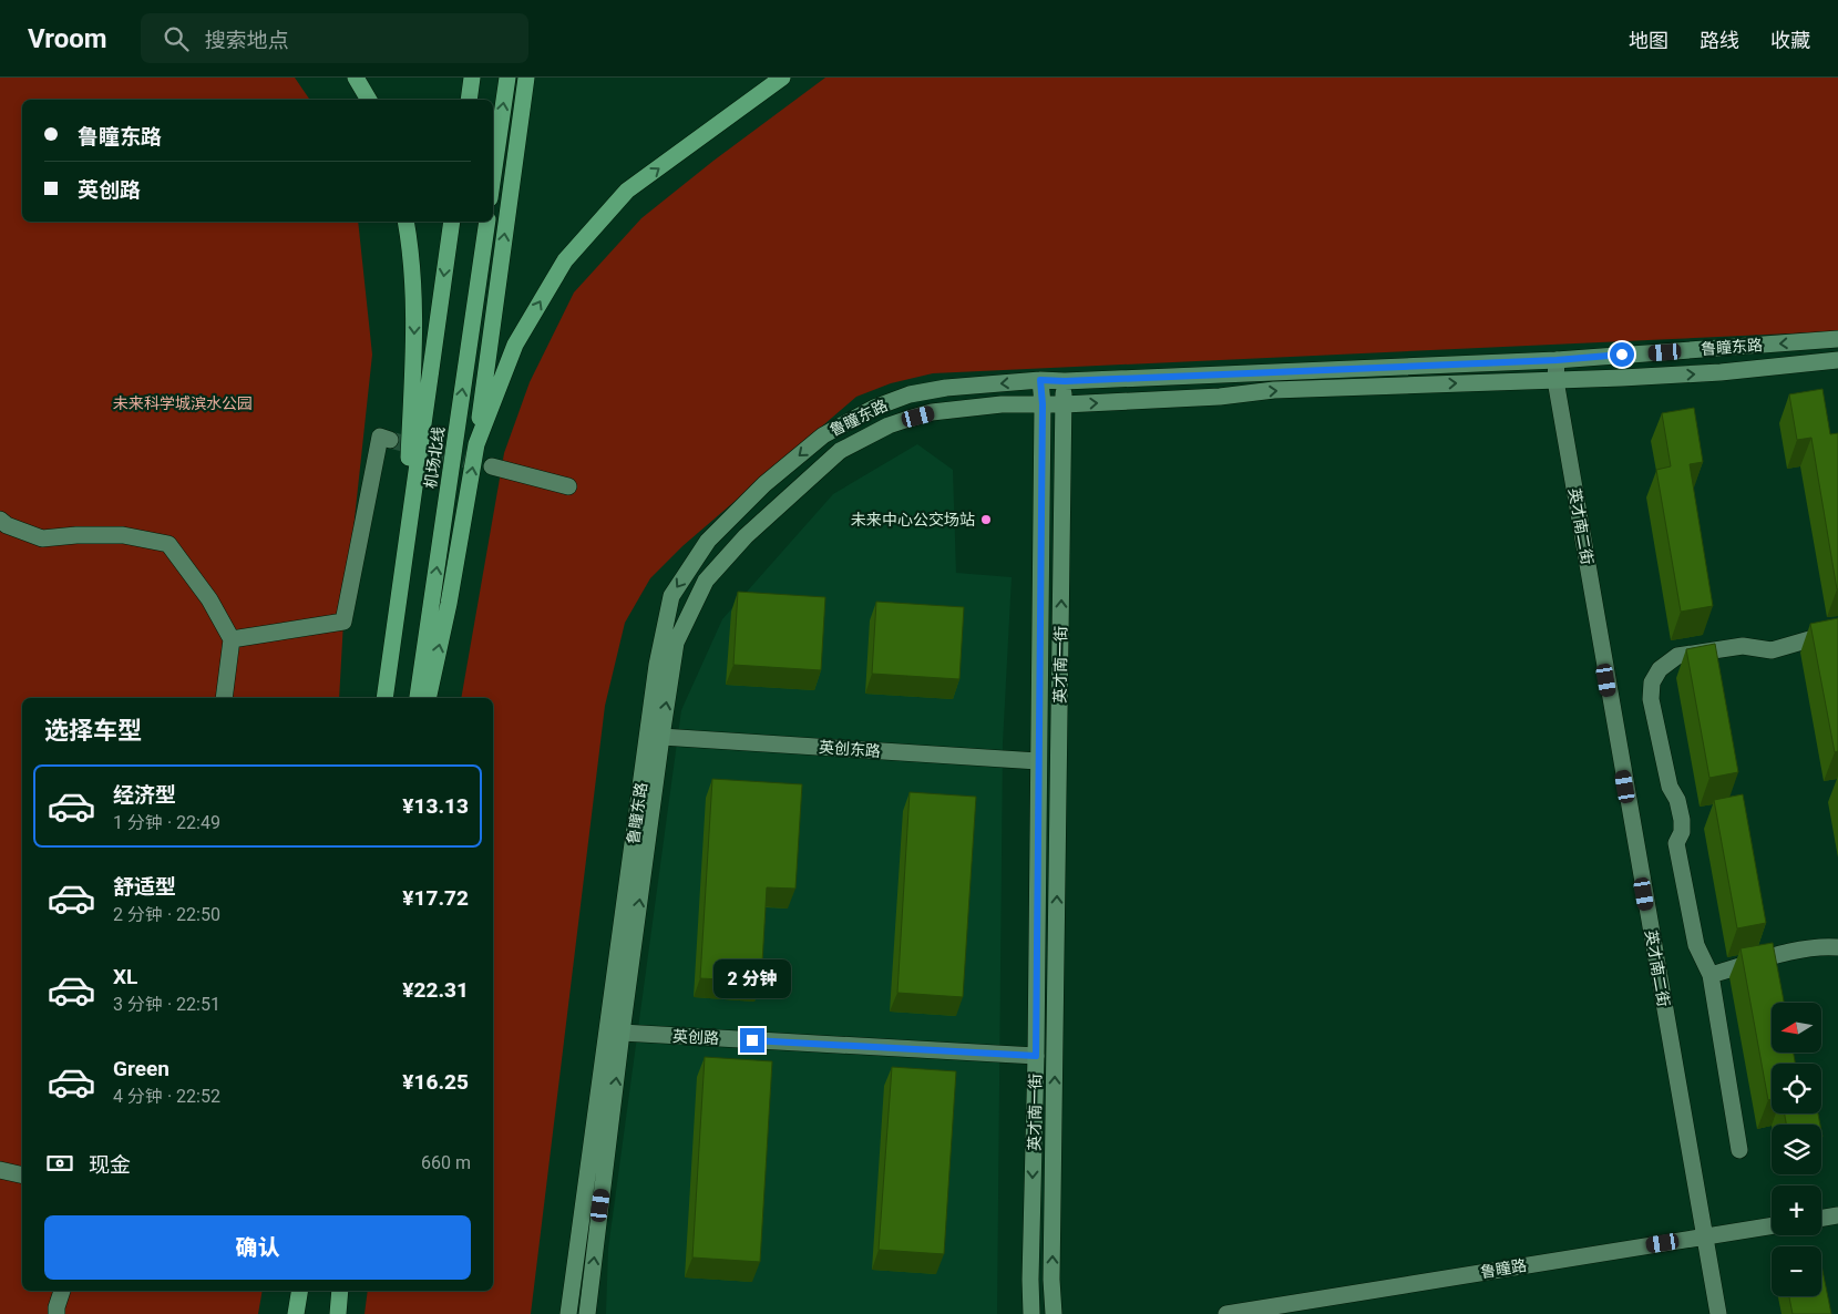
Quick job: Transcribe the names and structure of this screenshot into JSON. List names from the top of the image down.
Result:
{
  "streets": {
    "highway": ["机场北线"],
    "main road": ["鲁瞳东路", "英才南一街"],
    "street": [
      "英才南二街",
      "英创东路",
      "英创路",
      "鲁瞳路"
    ]
  },
  "crossings": [
    ["鲁瞳东路", "英才南二街"],
    ["鲁瞳东路", "英才南一街"],
    ["鲁瞳东路", "英创东路"],
    ["鲁瞳东路", "英创路"],
    ["英才南二街", "鲁瞳路"],
    ["英才南一街", "英创东路"],
    ["英才南一街", "英创路"]
  ],
  "parks": ["未来科学城滨水公园"],
  "places": ["未来中心公交场站"],
  "north": "left",
  "page": {
    "header": "Vroom",
    "search": "搜索地点",
    "nav": ["地图", "路线", "收藏"],
    "banner": ["鲁瞳东路", "英创路"],
    "heading": "选择车型",
    "list": [
      {
        "name": "经济型",
        "note": "1 分钟 · 22:49",
        "value": "¥13.13"
      },
      {
        "name": "舒适型",
        "note": "2 分钟 · 22:50",
        "value": "¥17.72"
      },
      {
        "name": "XL",
        "note": "3 分钟 · 22:51",
        "value": "¥22.31"
      },
      {
        "name": "Green",
        "note": "4 分钟 · 22:52",
        "value": "¥16.25"
      }
    ],
    "bubble": "2 分钟",
    "map_buttons": ["+", "−"],
    "pay": ["现金", "660 m"],
    "buttons": "确认"
  }
}
